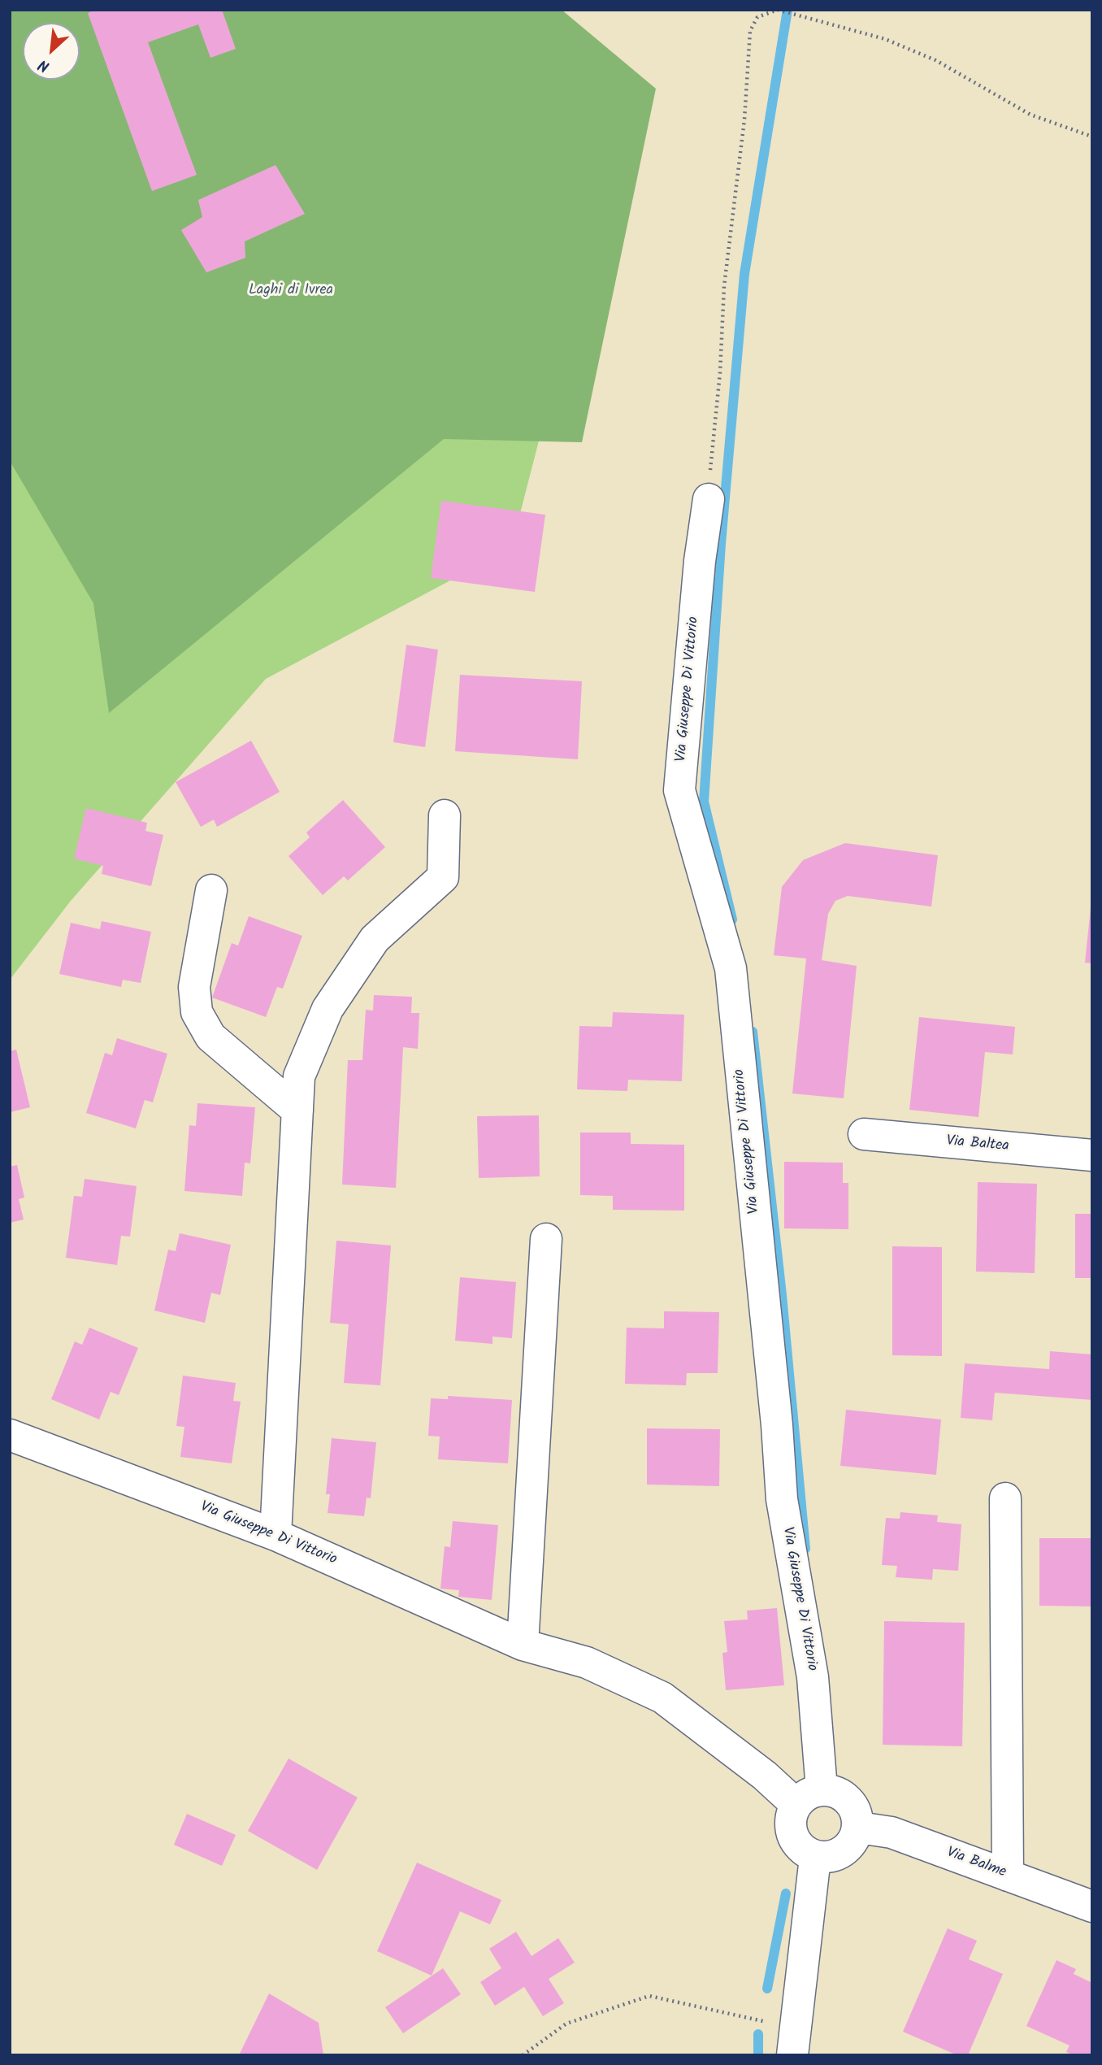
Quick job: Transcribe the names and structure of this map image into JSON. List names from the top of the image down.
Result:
{
  "streets": {
    "street": ["Via Giuseppe Di Vittorio", "Via Baltea", "Via Balme"]
  },
  "crossings": [
    ["Via Giuseppe Di Vittorio", "Via Balme"]
  ],
  "parks": ["Laghi di Ivrea"],
  "north": "bottom left"
}
